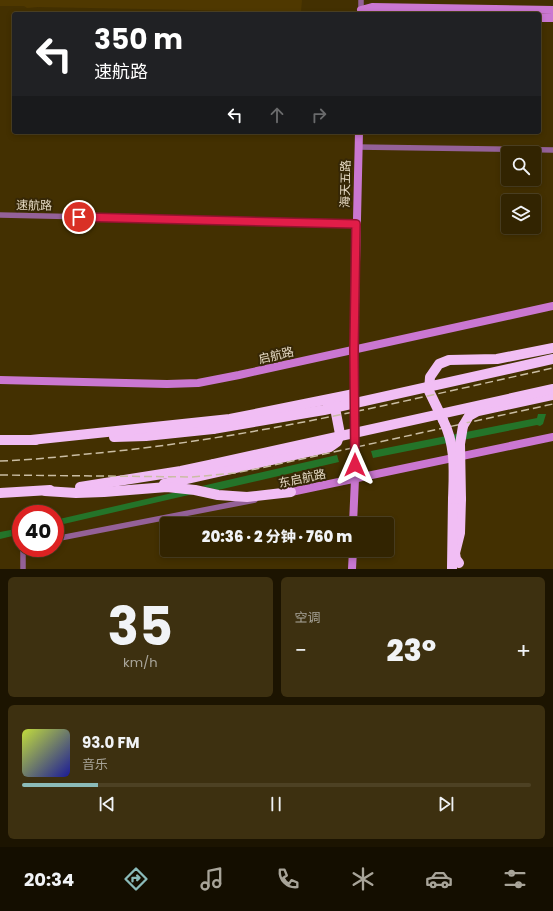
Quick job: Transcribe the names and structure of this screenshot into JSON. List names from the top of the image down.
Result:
{
  "streets": {
    "street": [
      "海天五路",
      "速航路",
      "启航路",
      "东启航路"
    ]
  },
  "crossings": [
    ["海天五路", "速航路"],
    ["海天五路", "启航路"],
    ["海天五路", "东启航路"]
  ],
  "page": {
    "turn": ["350 m", "速航路"],
    "limit": "40",
    "trip": "20:36 · 2 分钟 · 760 m",
    "tile": [
      ["35", "km/h"],
      "空调"
    ],
    "heat": ["−", "23°", "+"],
    "song": ["93.0 FM", "音乐"],
    "tabs": "20:34"
  }
}
